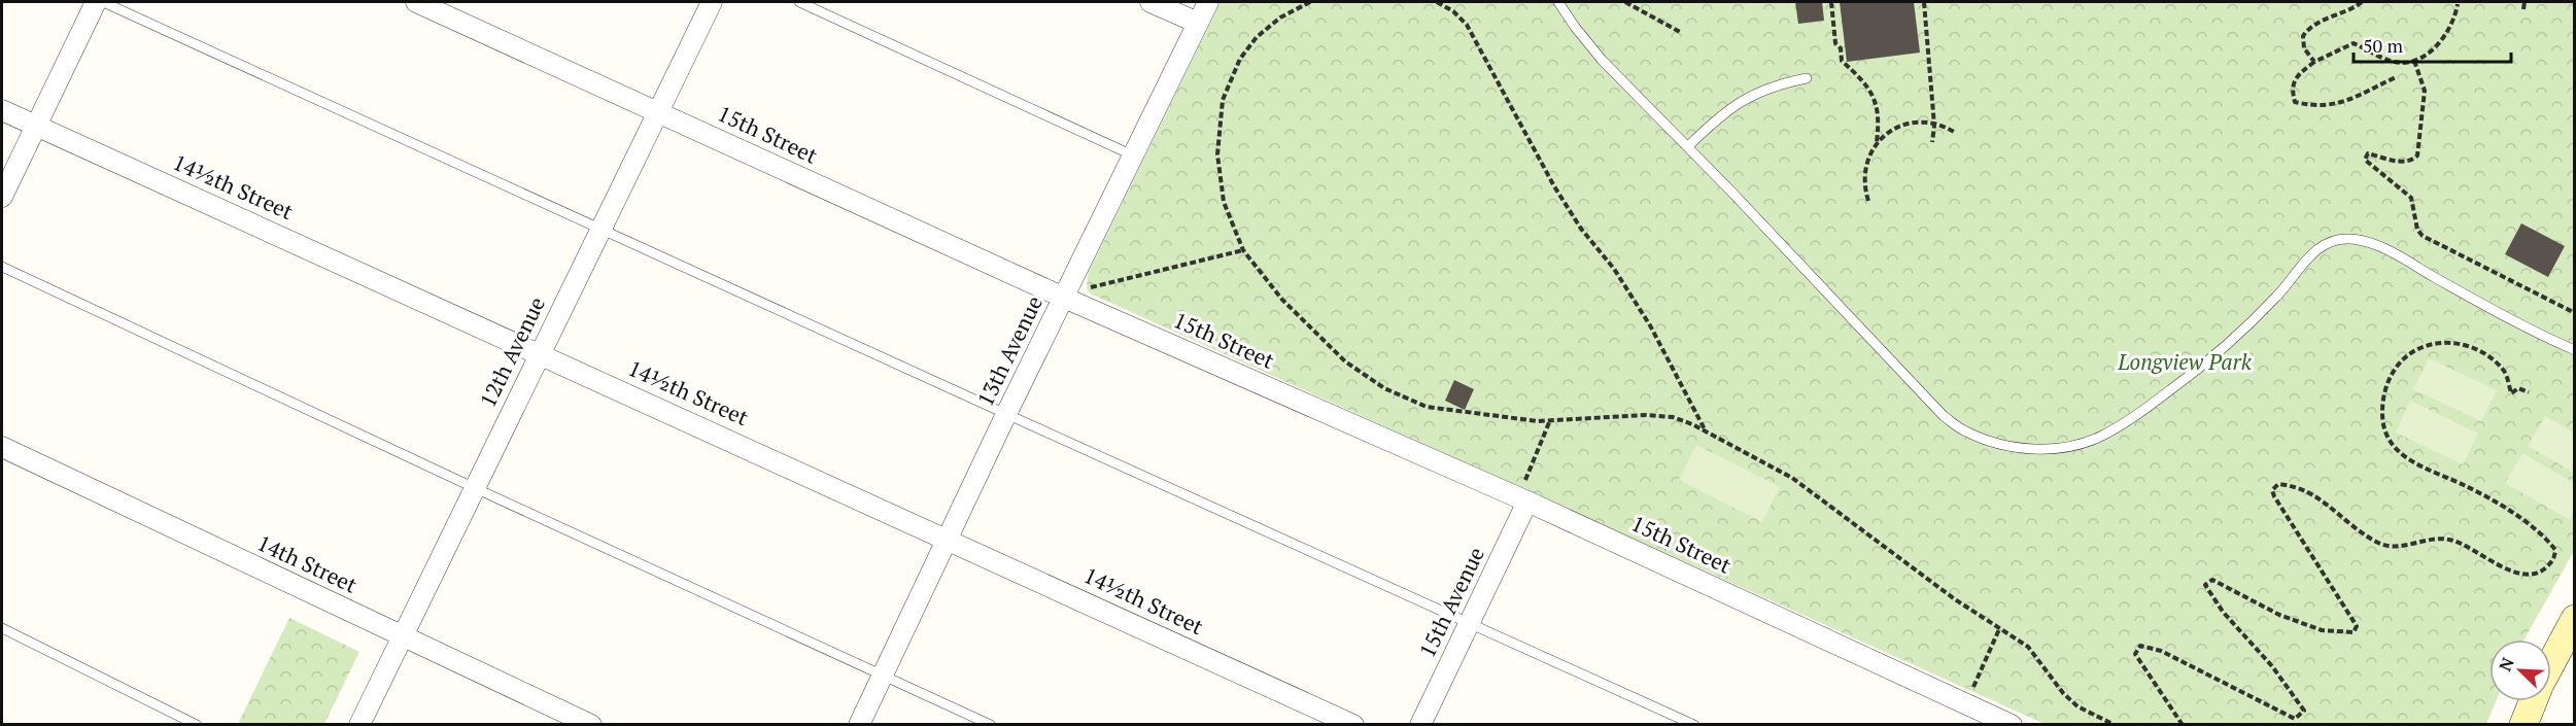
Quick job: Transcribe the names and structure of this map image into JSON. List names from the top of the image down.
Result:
{
  "streets": {
    "street": [
      "15th Street",
      "14½th Street",
      "13th Avenue",
      "12th Avenue",
      "14th Street",
      "15th Avenue"
    ]
  },
  "crossings": [
    ["15th Street", "13th Avenue"],
    ["15th Street", "12th Avenue"],
    ["15th Street", "15th Avenue"],
    ["14½th Street", "13th Avenue"],
    ["14½th Street", "12th Avenue"],
    ["12th Avenue", "14th Street"]
  ],
  "parks": ["Longview Park"],
  "scale_bar": "50 m",
  "north": "top left"
}
